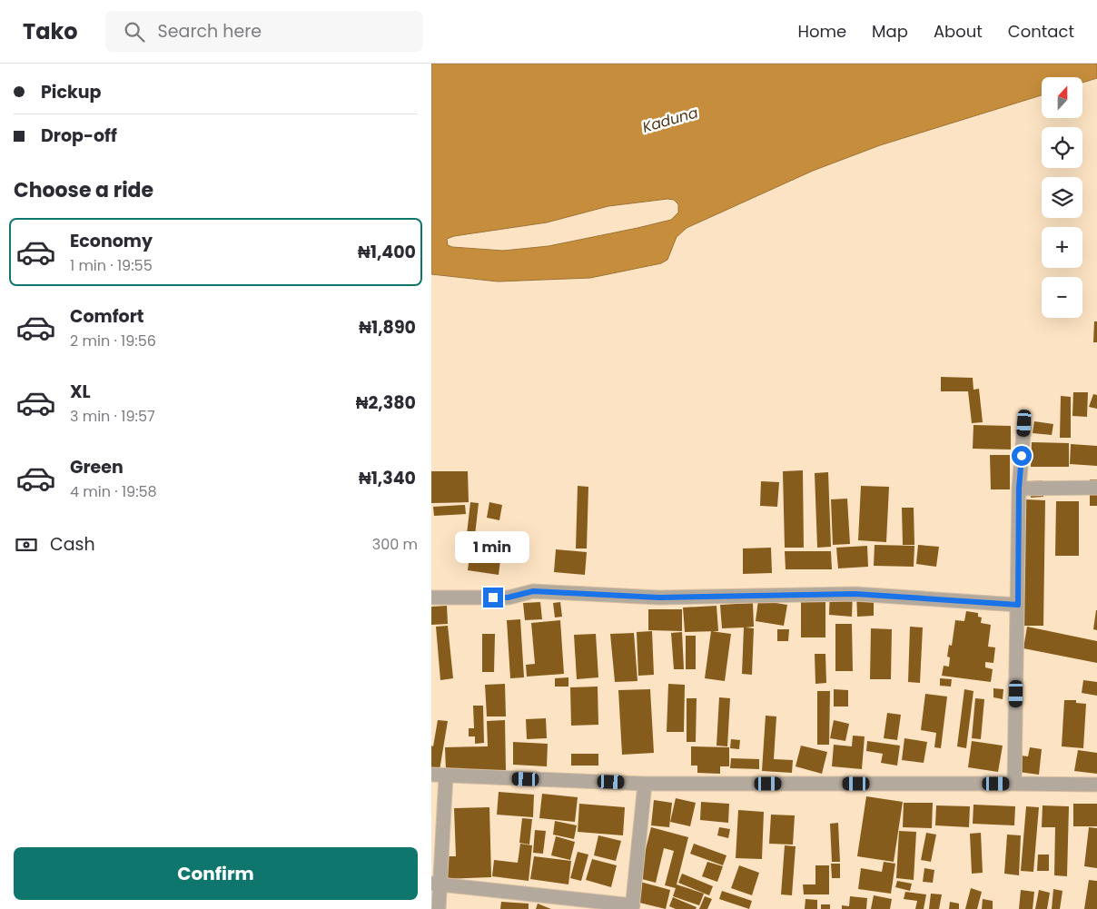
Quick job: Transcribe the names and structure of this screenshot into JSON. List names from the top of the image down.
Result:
{
  "water": ["Kaduna"],
  "north": "top",
  "page": {
    "header": "Tako",
    "search": "Search here",
    "nav": [
      "Home",
      "Map",
      "About",
      "Contact"
    ],
    "banner": ["Pickup", "Drop-off"],
    "map_buttons": ["+", "−"],
    "heading": "Choose a ride",
    "list": [
      {
        "name": "Economy",
        "note": "1 min · 19:55",
        "value": "₦1,400"
      },
      {
        "name": "Comfort",
        "note": "2 min · 19:56",
        "value": "₦1,890"
      },
      {
        "name": "XL",
        "note": "3 min · 19:57",
        "value": "₦2,380"
      },
      {
        "name": "Green",
        "note": "4 min · 19:58",
        "value": "₦1,340"
      }
    ],
    "pay": ["Cash", "300 m"],
    "bubble": "1 min",
    "buttons": "Confirm"
  }
}
